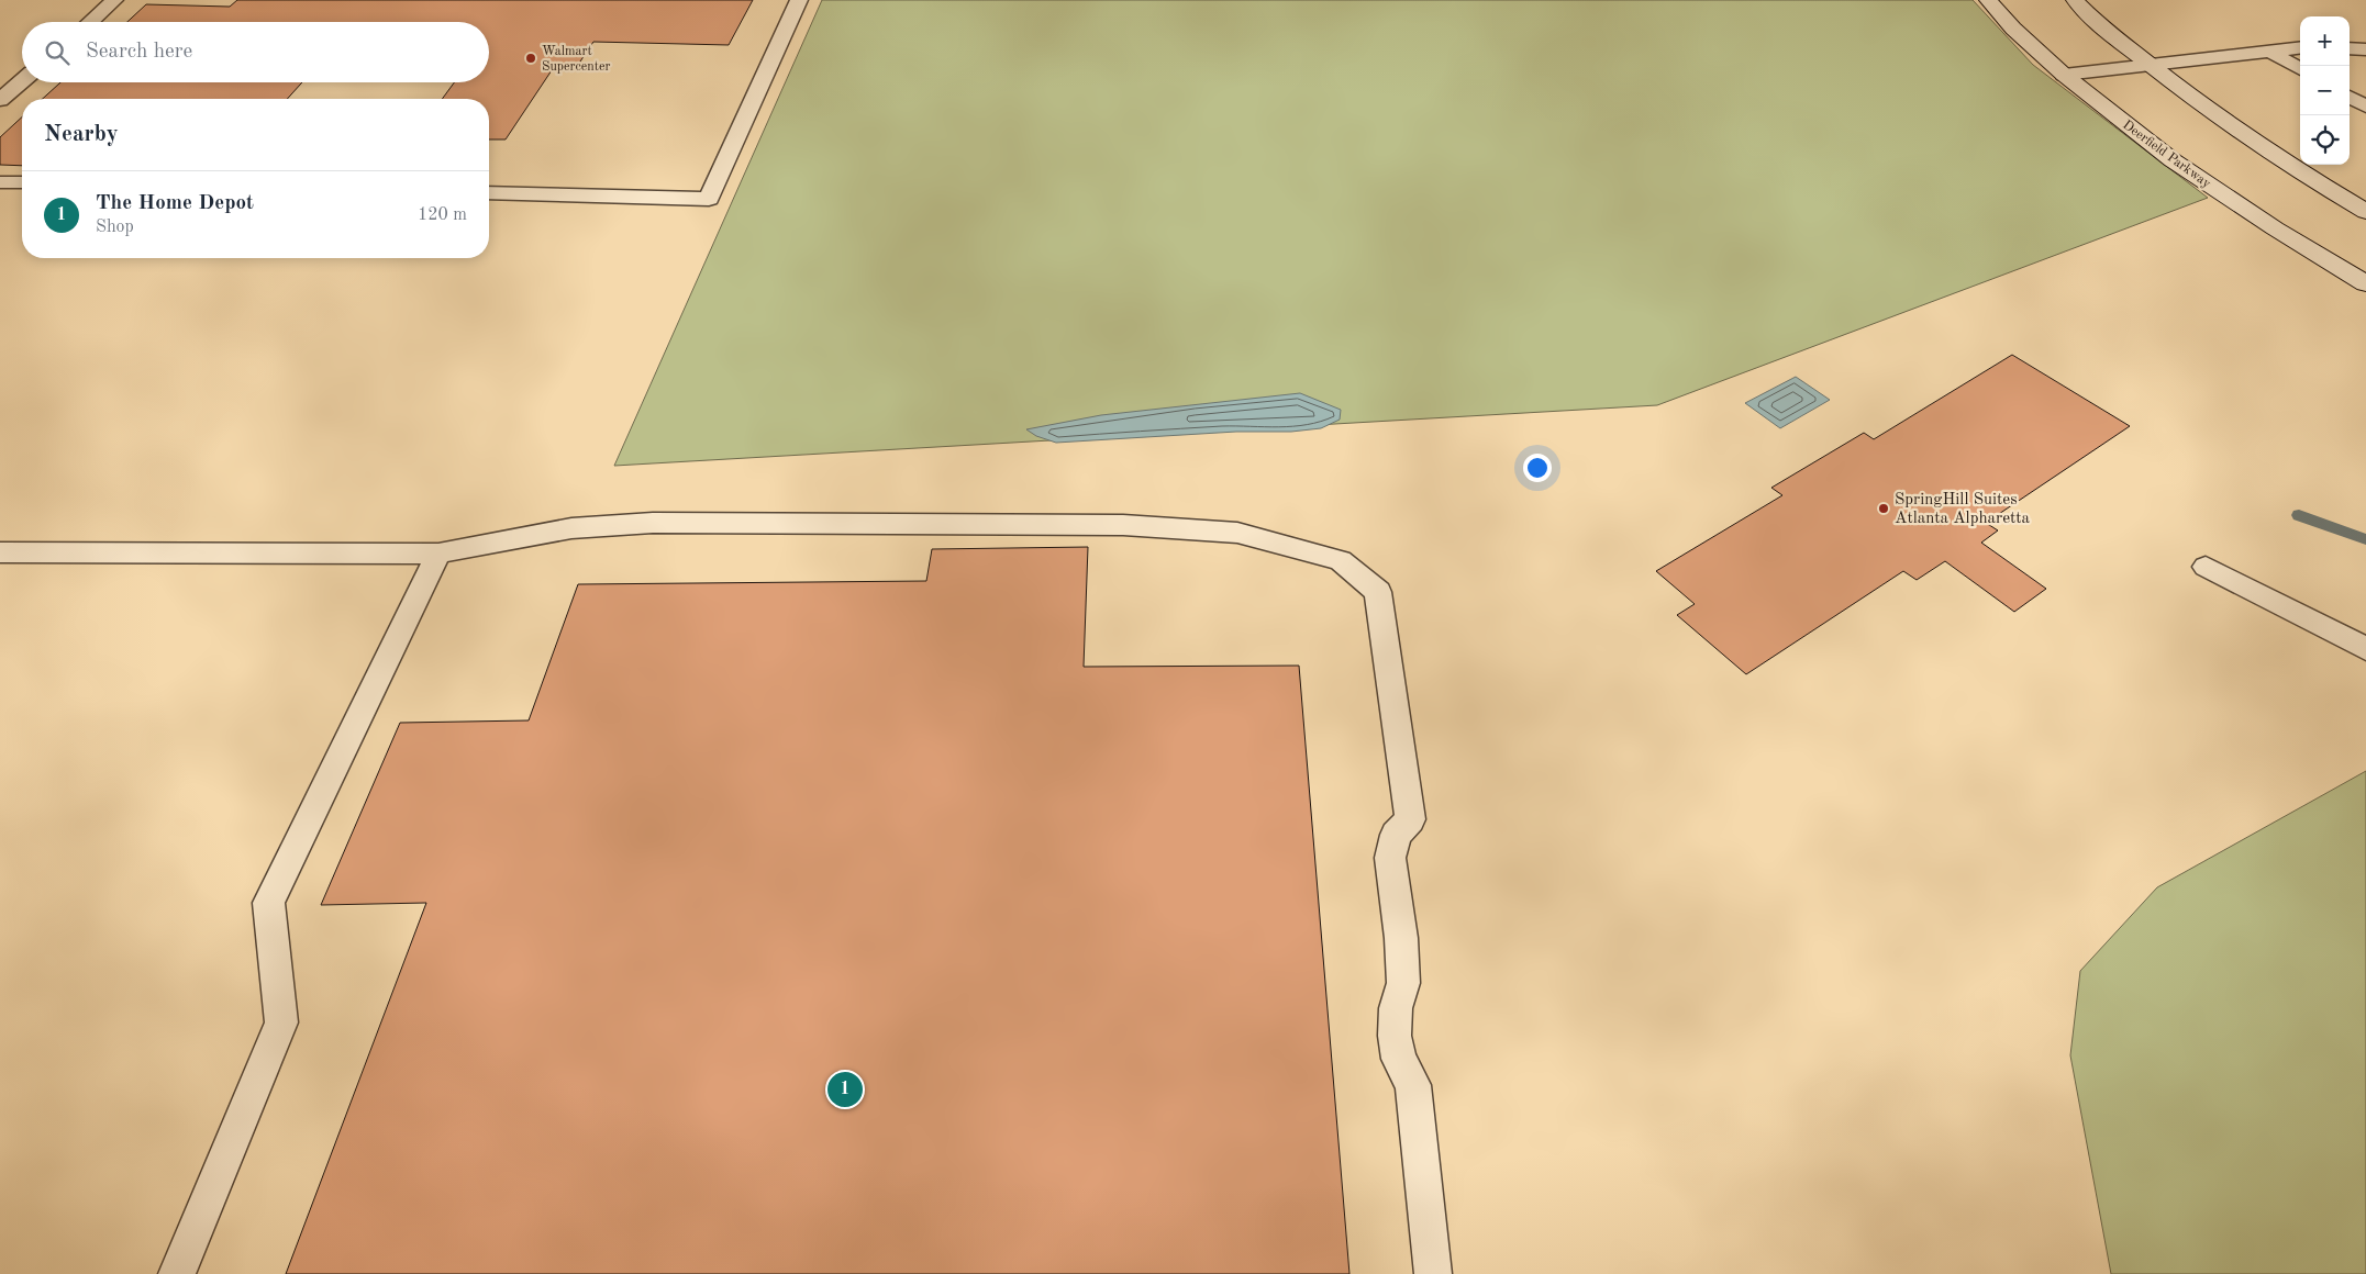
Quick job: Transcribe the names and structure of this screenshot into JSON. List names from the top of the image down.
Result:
{
  "streets": {
    "main road": ["Deerfield Parkway"]
  },
  "places": ["Walmart Supercenter", "SpringHill Suites Atlanta Alpharetta"],
  "page": {
    "map_buttons": ["+", "−"],
    "search": "Search here",
    "heading": "Nearby",
    "list": [
      {
        "mark": "1",
        "name": "The Home Depot",
        "note": "Shop",
        "value": "120 m"
      }
    ],
    "pins": "1"
  }
}
